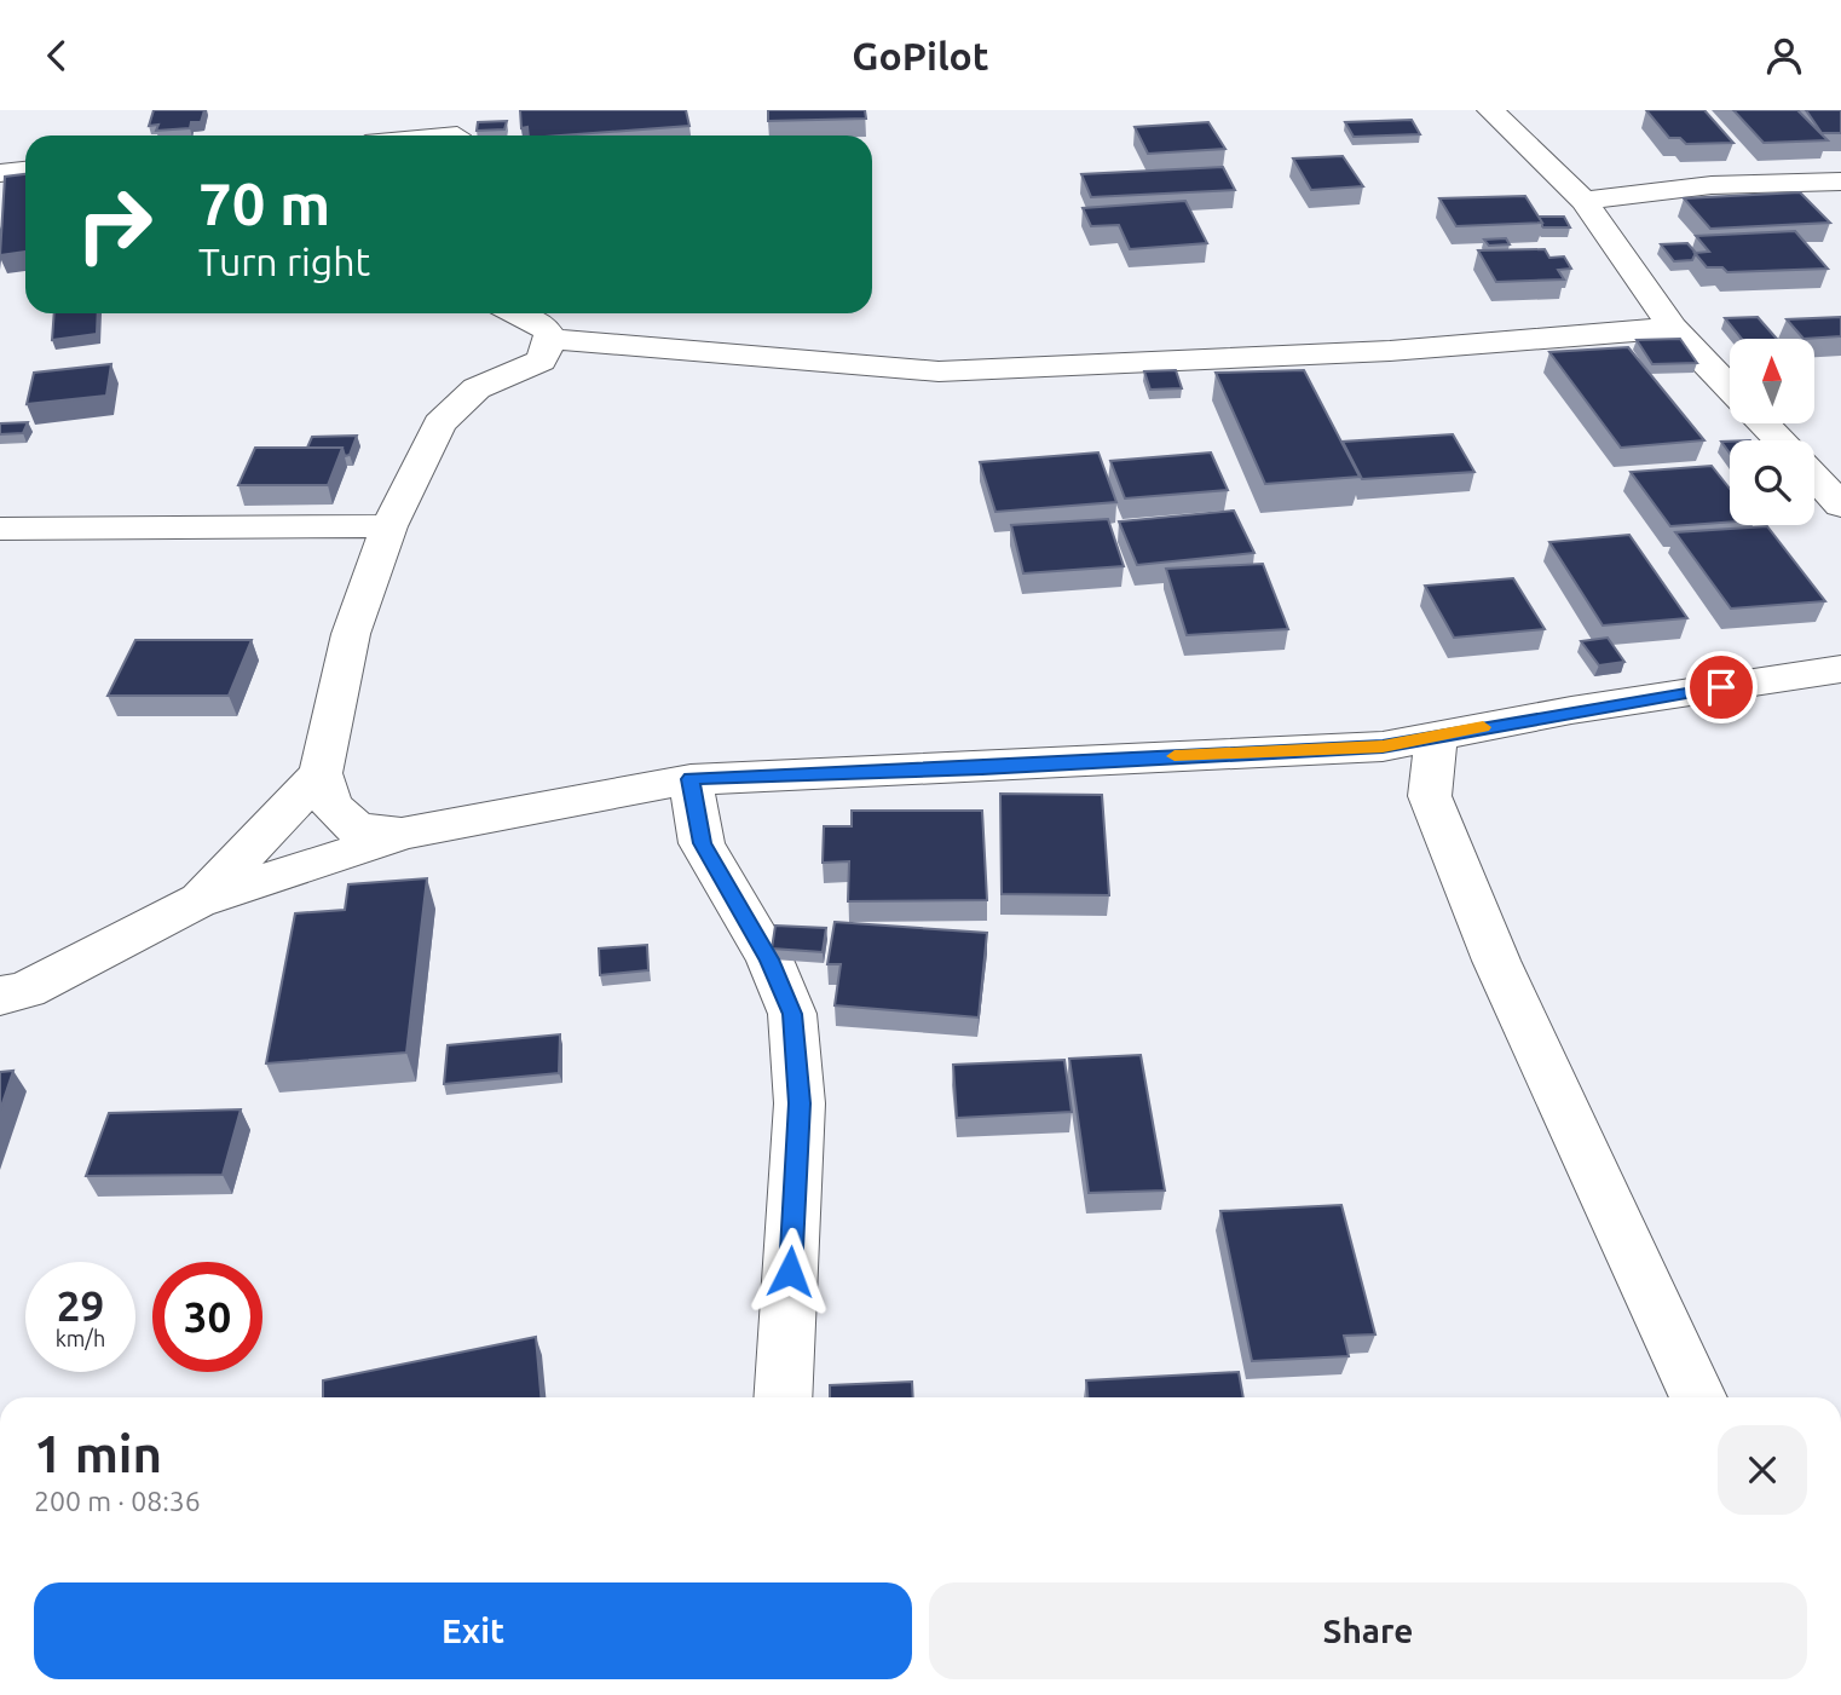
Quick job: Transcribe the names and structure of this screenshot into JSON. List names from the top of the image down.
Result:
{
  "north": "top",
  "page": {
    "header": "GoPilot",
    "turn": ["70 m", "Turn right"],
    "speed": "29 km/h",
    "limit": "30",
    "heading": ["1 min", "200 m · 08:36"],
    "buttons": ["Exit", "Share"]
  }
}
